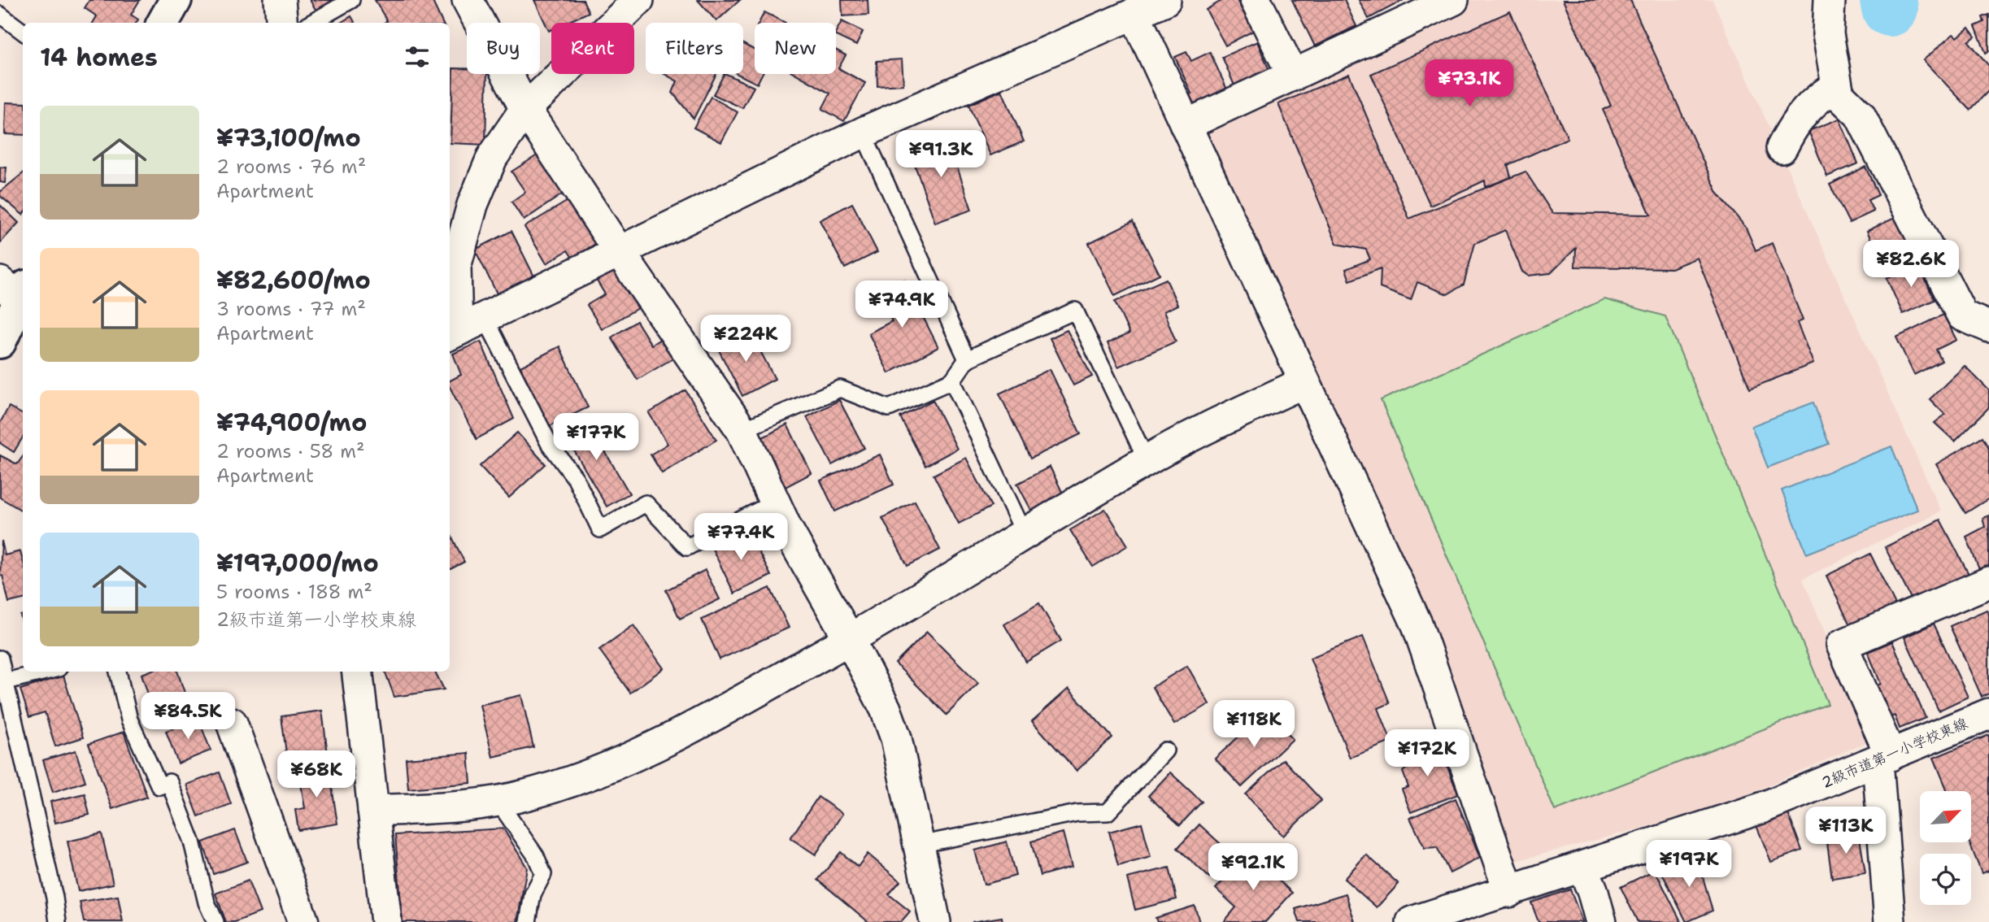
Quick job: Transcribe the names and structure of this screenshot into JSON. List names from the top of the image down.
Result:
{
  "streets": {
    "street": ["2級市道第一小学校東線"]
  },
  "north": "top right",
  "page": {
    "chip": [
      "Buy",
      "Rent",
      "Filters",
      "New"
    ],
    "heading": "14 homes",
    "price": [
      "¥73.1K",
      "¥91.3K",
      "¥82.6K",
      "¥74.9K",
      "¥224K",
      "¥177K",
      "¥77.4K",
      "¥84.5K",
      "¥118K",
      "¥172K",
      "¥68K",
      "¥113K",
      "¥197K",
      "¥92.1K"
    ],
    "list": [
      {
        "name": "¥73,100/mo",
        "note": "2 rooms · 76 m² · Apartment"
      },
      {
        "name": "¥82,600/mo",
        "note": "3 rooms · 77 m² · Apartment"
      },
      {
        "name": "¥74,900/mo",
        "note": "2 rooms · 58 m² · Apartment"
      },
      {
        "name": "¥197,000/mo",
        "note": "5 rooms · 188 m² · 2級市道第一小学校東線"
      }
    ]
  }
}
